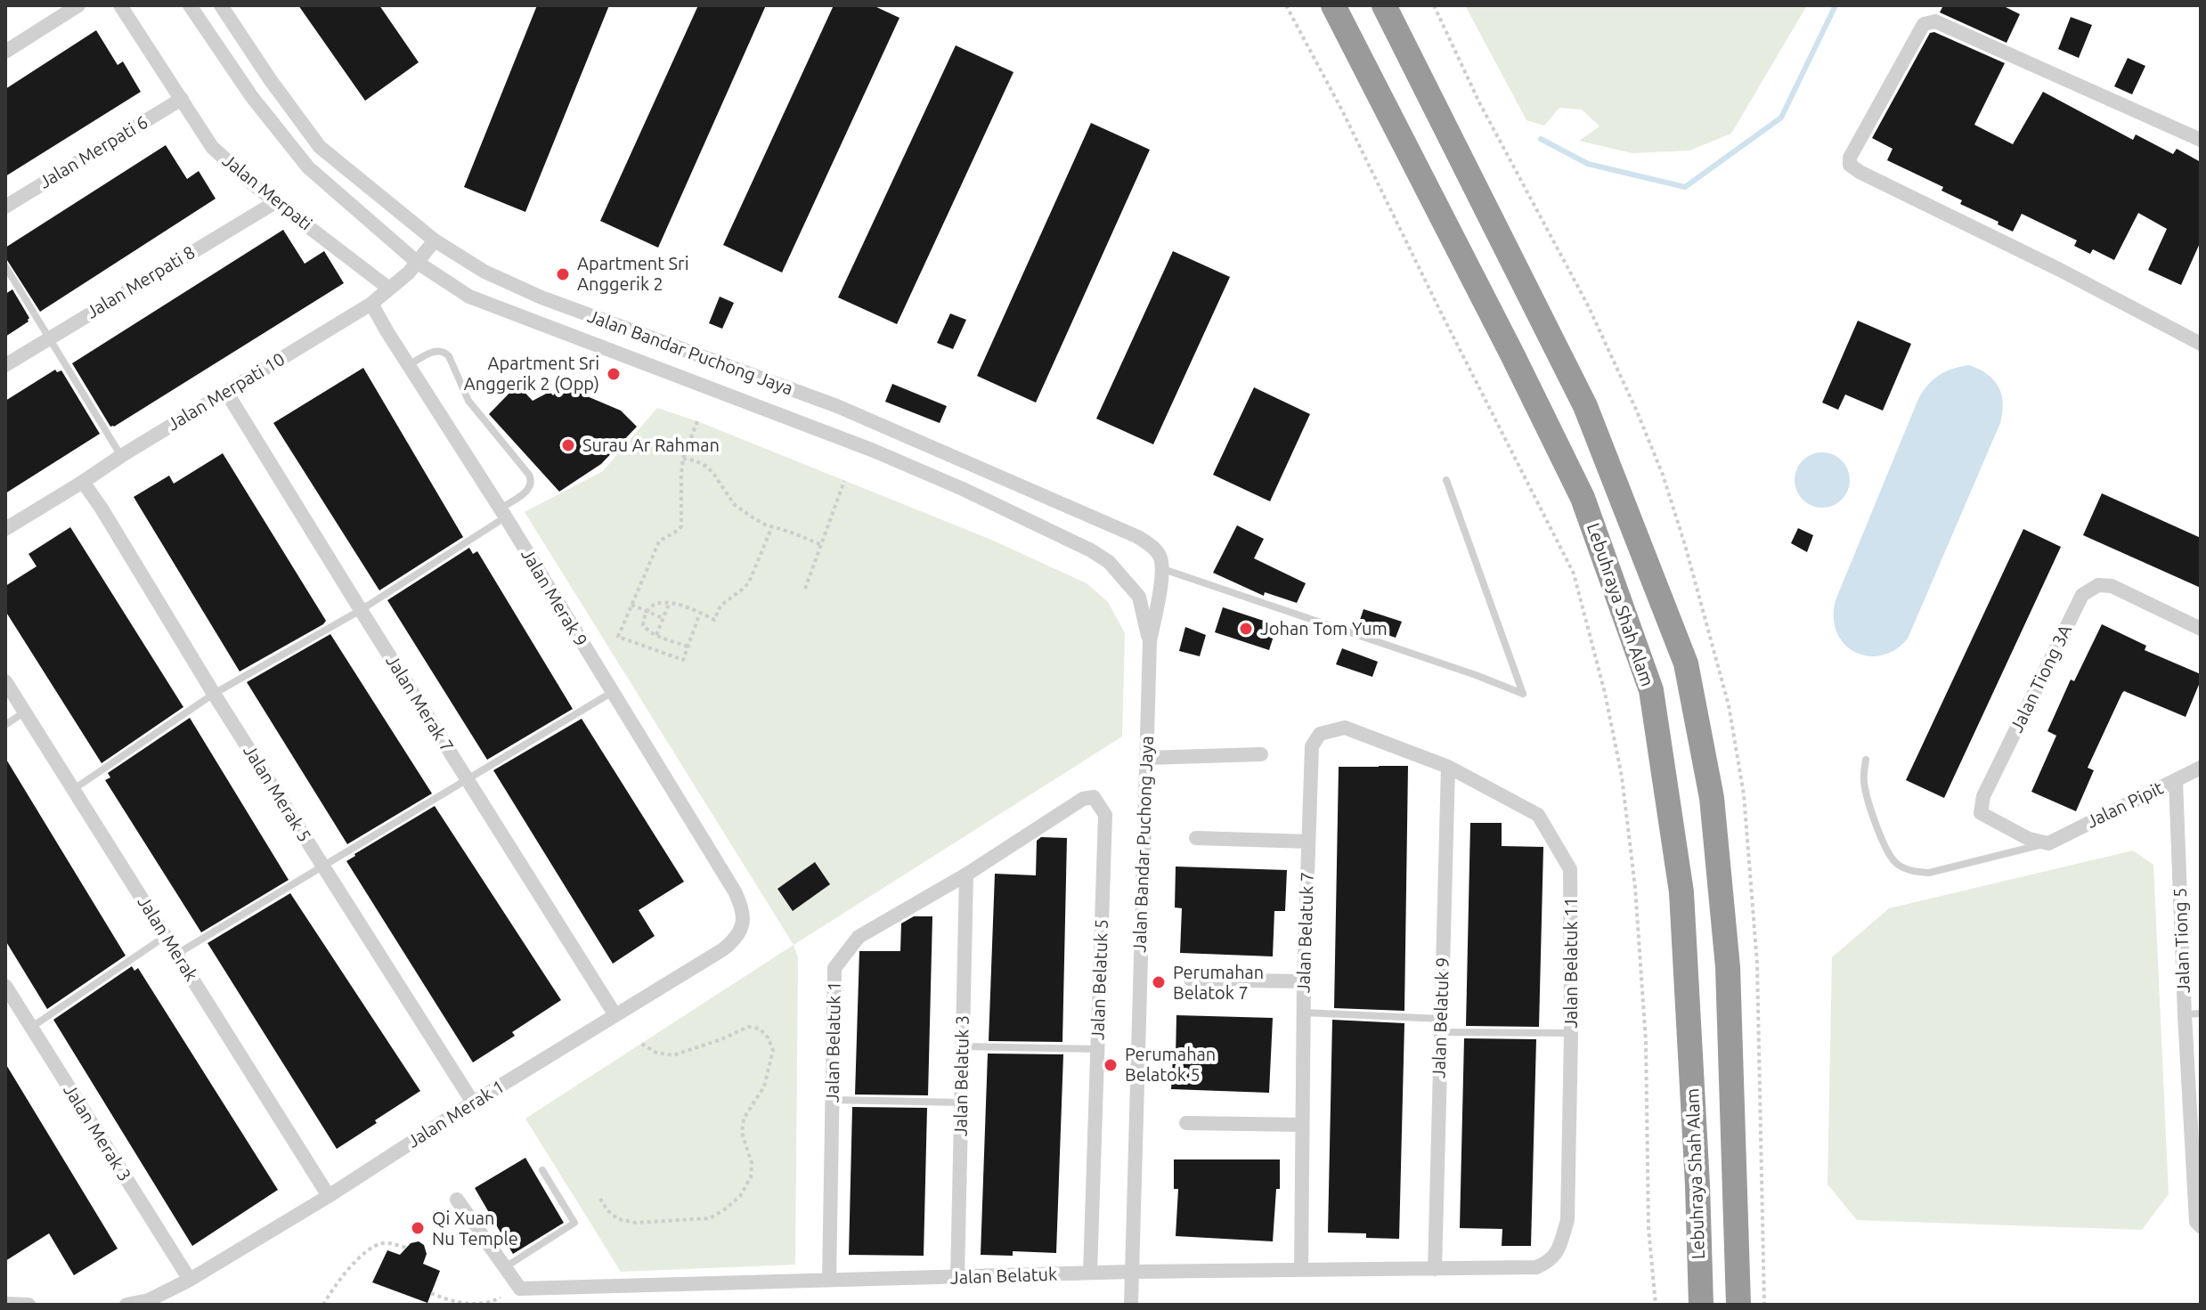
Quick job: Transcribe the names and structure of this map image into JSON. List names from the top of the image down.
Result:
{
  "streets": {
    "highway": ["Lebuhraya Shah Alam"],
    "street": [
      "Jalan Merpati 6",
      "Jalan Merpati",
      "Jalan Merpati 8",
      "Jalan Bandar Puchong Jaya",
      "Jalan Merpati 10",
      "Jalan Merak 9",
      "Jalan Tiong 3A",
      "Jalan Merak 7",
      "Jalan Merak 5",
      "Jalan Pipit",
      "Jalan Belatuk 7",
      "Jalan Merak",
      "Jalan Tiong 5",
      "Jalan Belatuk 11",
      "Jalan Belatuk 5",
      "Jalan Belatuk 9",
      "Jalan Belatuk 1",
      "Jalan Belatuk 3",
      "Jalan Merak 1",
      "Jalan Merak 3",
      "Jalan Belatuk"
    ]
  },
  "crossings": [
    ["Jalan Merpati 6", "Jalan Merpati"],
    ["Jalan Merpati", "Jalan Merpati 8"],
    ["Jalan Merpati", "Jalan Merpati 10"],
    ["Jalan Bandar Puchong Jaya", "Jalan Merpati 10"],
    ["Jalan Bandar Puchong Jaya", "Jalan Belatuk"],
    ["Jalan Merpati 10", "Jalan Merak 9"],
    ["Jalan Merpati 10", "Jalan Merak 7"],
    ["Jalan Merpati 10", "Jalan Merak 5"],
    ["Jalan Merak 9", "Jalan Merak 1"],
    ["Jalan Tiong 3A", "Jalan Pipit"],
    ["Jalan Merak 7", "Jalan Merak 1"],
    ["Jalan Merak 5", "Jalan Merak 1"],
    ["Jalan Pipit", "Jalan Tiong 5"],
    ["Jalan Belatuk 7", "Jalan Belatuk 11"],
    ["Jalan Belatuk 7", "Jalan Belatuk 9"],
    ["Jalan Belatuk 7", "Jalan Belatuk"],
    ["Jalan Merak", "Jalan Merak 1"],
    ["Jalan Belatuk 11", "Jalan Belatuk 9"],
    ["Jalan Belatuk 11", "Jalan Belatuk"],
    ["Jalan Belatuk 5", "Jalan Belatuk 1"],
    ["Jalan Belatuk 5", "Jalan Belatuk"],
    ["Jalan Belatuk 9", "Jalan Belatuk"],
    ["Jalan Belatuk 1", "Jalan Belatuk 3"],
    ["Jalan Belatuk 1", "Jalan Belatuk"],
    ["Jalan Belatuk 3", "Jalan Belatuk"],
    ["Jalan Merak 1", "Jalan Merak 3"]
  ],
  "places": [
    "Apartment Sri Anggerik 2",
    "Apartment Sri Anggerik 2 (Opp)",
    "Surau Ar Rahman",
    "Johan Tom Yum",
    "Perumahan Belatok 7",
    "Perumahan Belatok 5",
    "Qi Xuan Nu Temple"
  ]
}
